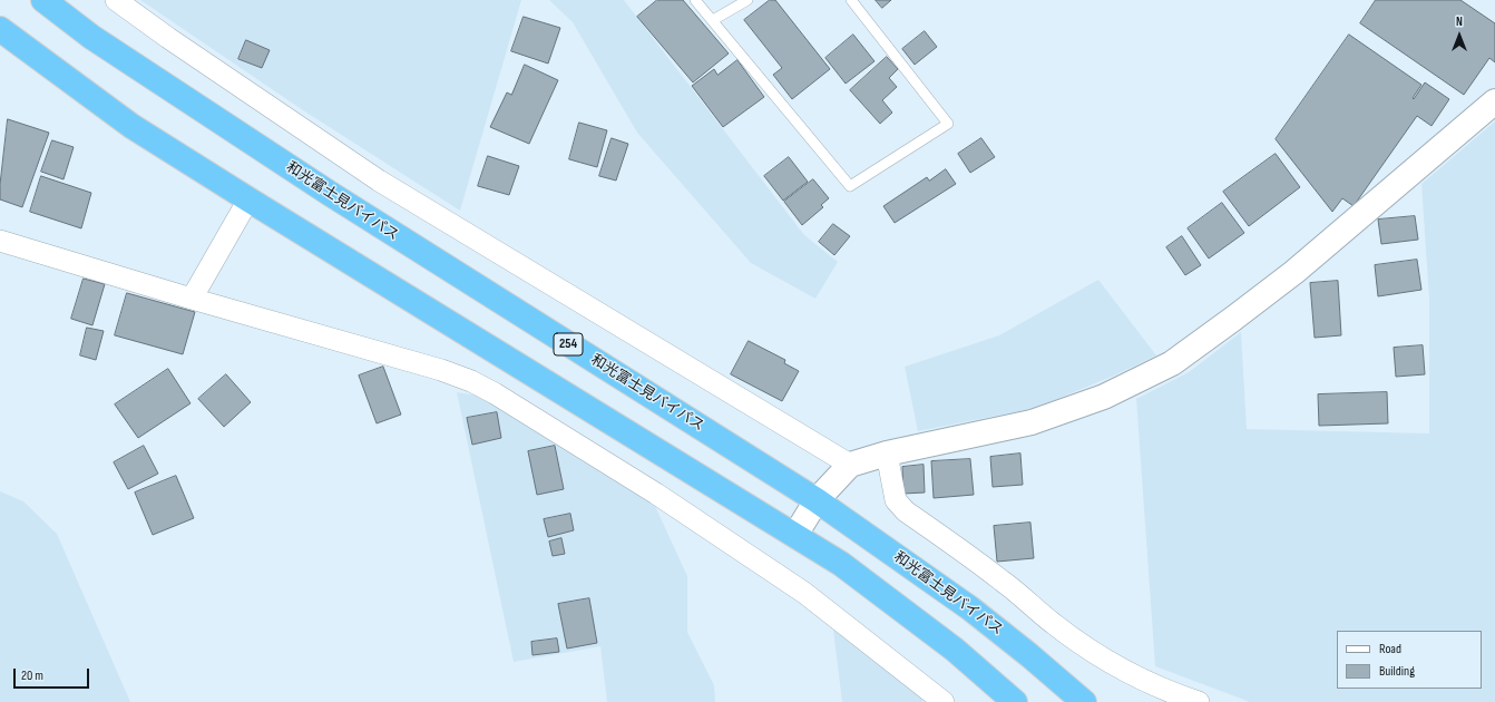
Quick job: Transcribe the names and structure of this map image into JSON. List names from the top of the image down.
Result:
{
  "streets": {
    "highway": ["和光富士見バイパス", "254"]
  },
  "legend": ["Road", "Building"],
  "scale_bar": "20 m",
  "north": "top"
}
